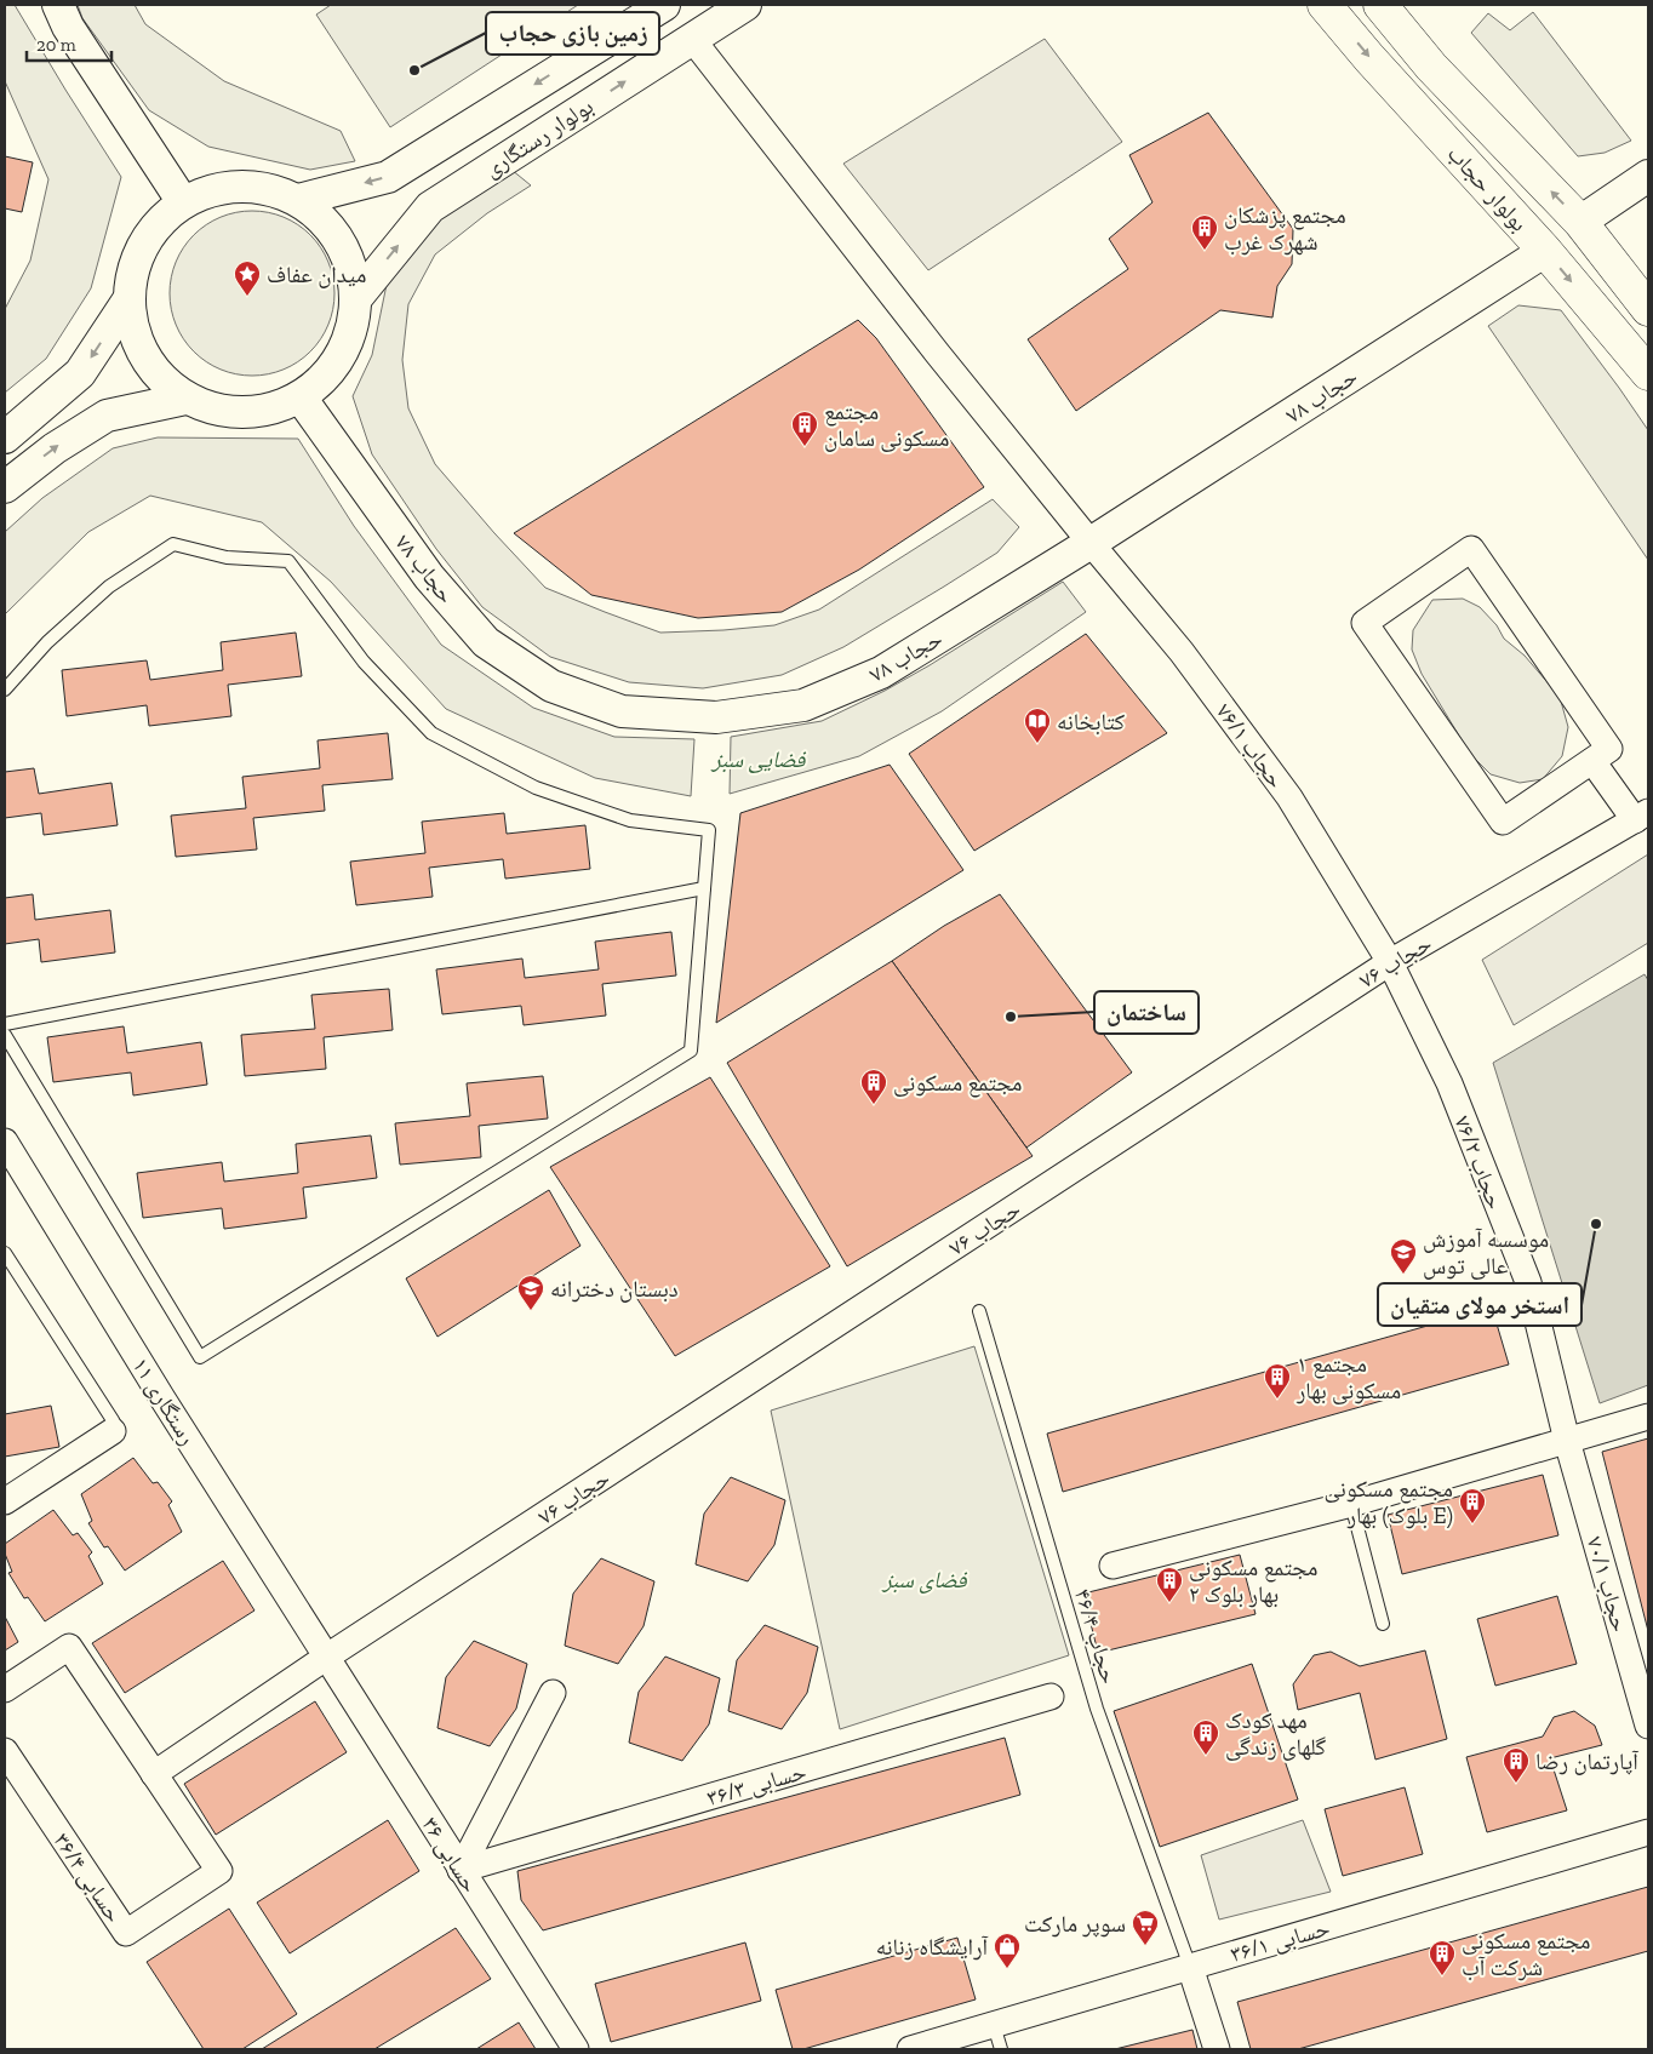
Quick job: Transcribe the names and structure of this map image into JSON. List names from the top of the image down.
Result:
{
  "streets": {
    "main road": ["بولوار حجاب"],
    "street": [
      "بولوار رستگاری",
      "حجاب ۷۸",
      "حجاب ۷۶/۱",
      "حجاب ۷۶",
      "حجاب ۷۶/۲",
      "رستگاری ۱۱",
      "حجاب ۷۰/۱",
      "حسابی ۳۶/۳",
      "حسابی ۳۶",
      "حسابی ۳۶/۴",
      "حسابی ۳۶/۱"
    ],
    "lane": ["حجاب ۴۶/۴"]
  },
  "crossings": [
    ["بولوار رستگاری", "حجاب ۷۶/۱"],
    ["بولوار حجاب", "حجاب ۷۸"],
    ["حجاب ۷۸", "حجاب ۷۶/۱"],
    ["حجاب ۷۶/۱", "حجاب ۷۶"],
    ["حجاب ۷۶/۱", "حجاب ۷۶/۲"],
    ["حجاب ۷۶", "حجاب ۷۶/۲"],
    ["حجاب ۷۶", "رستگاری ۱۱"],
    ["حجاب ۷۶", "حسابی ۳۶"],
    ["حجاب ۷۶/۲", "حجاب ۷۰/۱"],
    ["رستگاری ۱۱", "حسابی ۳۶"],
    ["حجاب ۴۶/۴", "حسابی ۳۶/۱"],
    ["حسابی ۳۶/۳", "حسابی ۳۶"]
  ],
  "parks": ["فضایی سبز", "فضای سبز"],
  "places": {
    "other": ["زمین بازی حجاب", "ساختمان", "استخر مولای متقیان"],
    "building": [
      "مجتمع پزشکان شهرک غرب",
      "مجتمع مسکونی سامان",
      "مجتمع مسکونی",
      "۱ مجتمع مسکونی بهار",
      "مجتمع مسکونی بهار (بلوک E)",
      "مجتمع مسکونی بهار بلوک ۲",
      "مهد کودک گلهای زندگی",
      "آپارتمان رضا",
      "مجتمع مسکونی شرکت آب"
    ],
    "place": ["میدان عفاف"],
    "library": ["کتابخانه"],
    "school or university": ["موسسه آموزش عالی توس", "دبستان دخترانه"],
    "supermarket": ["سوپر مارکت"],
    "shop": ["آرایشگاه زنانه"]
  },
  "scale_bar": "20 m"
}
